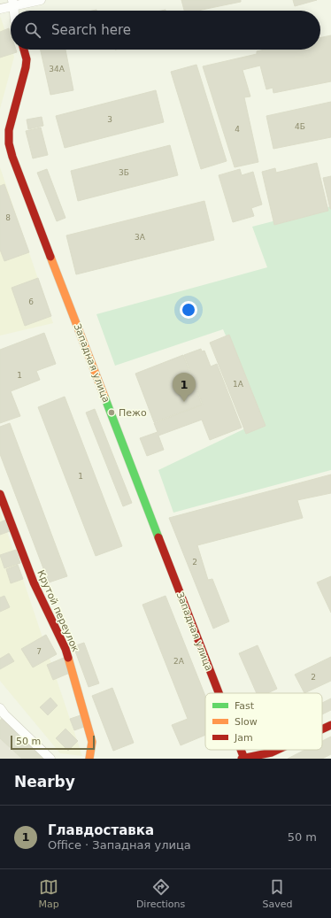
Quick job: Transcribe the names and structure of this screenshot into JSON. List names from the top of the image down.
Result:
{
  "streets": {
    "street": ["Западная улица", "Крутой переулок"]
  },
  "places": ["Пежо"],
  "house_numbers": [
    "34А",
    "3",
    "4Б",
    "4",
    "3Б",
    "8",
    "3А",
    "6",
    "1",
    "1А",
    "1",
    "2",
    "7",
    "2А",
    "2"
  ],
  "legend": ["Fast", "Slow", "Jam"],
  "scale_bar": "50 m",
  "page": {
    "search": "Search here",
    "pins": "1",
    "scale": "50 m",
    "heading": "Nearby",
    "list": [
      {
        "mark": "1",
        "name": "Главдоставка",
        "note": "Office · Западная улица",
        "value": "50 m"
      }
    ],
    "nav": ["Map", "Directions", "Saved"]
  }
}
